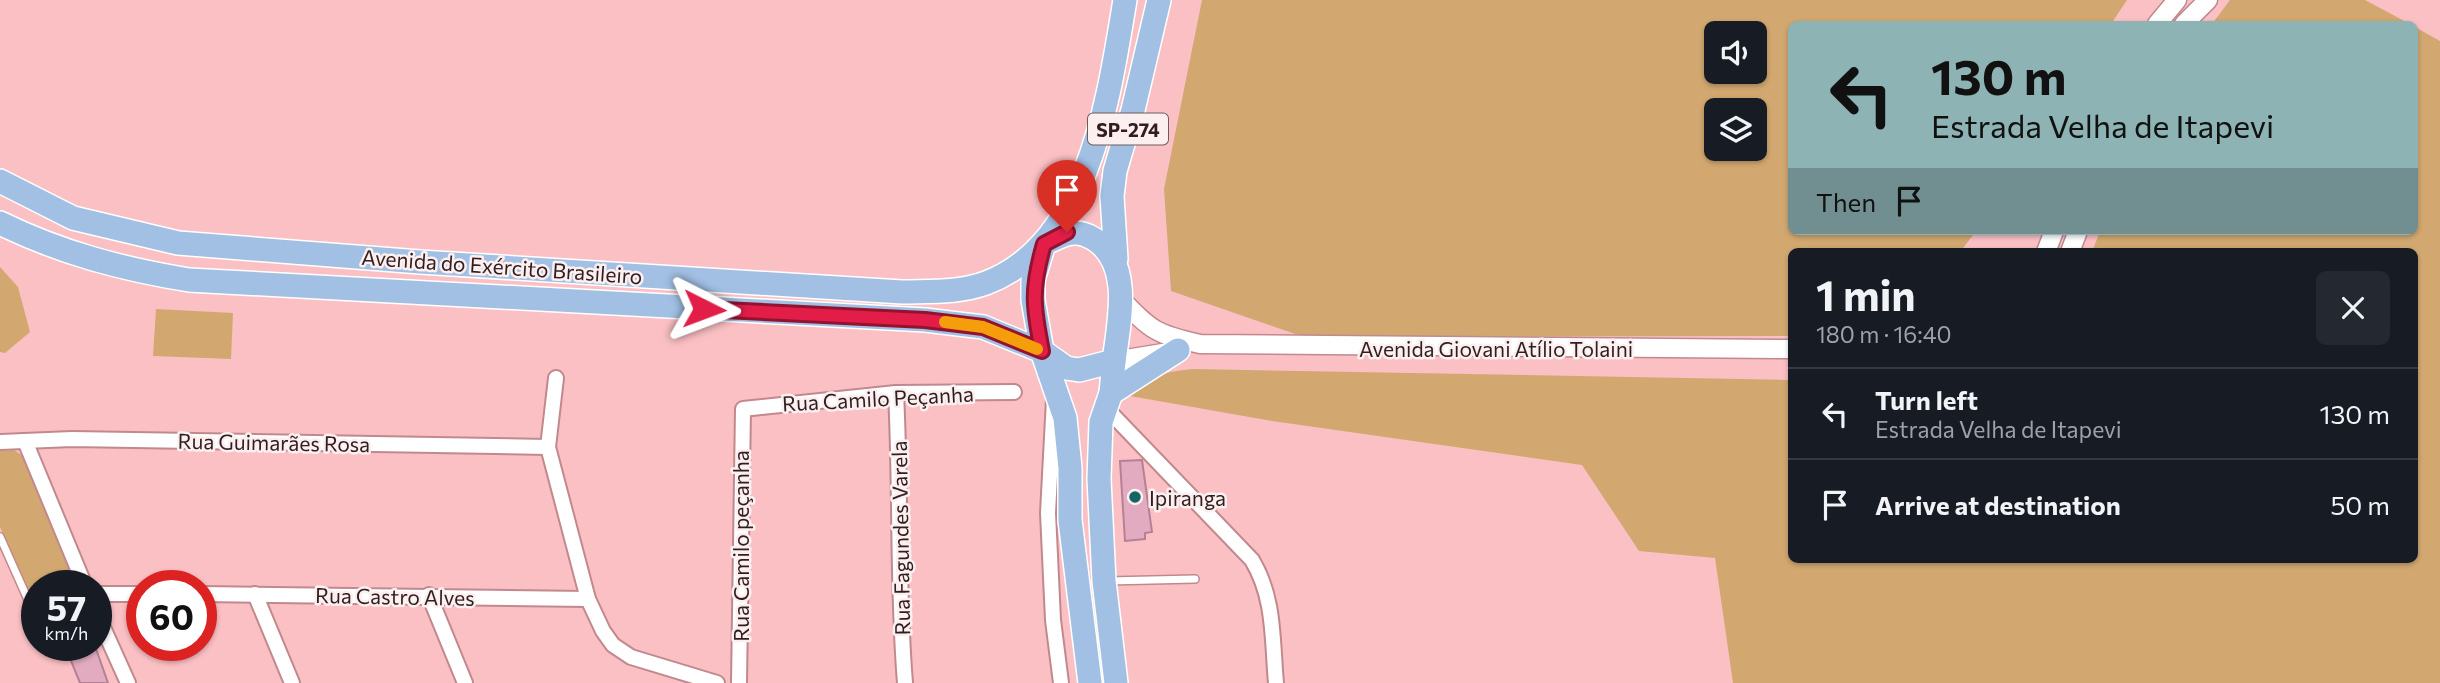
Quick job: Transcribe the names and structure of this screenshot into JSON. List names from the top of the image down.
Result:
{
  "streets": {
    "main road": ["SP-274", "Avenida do Exército Brasileiro"],
    "street": [
      "Avenida Giovani Atílio Tolaini",
      "Rua Camilo Peçanha",
      "Rua Guimarães Rosa",
      "Rua Fagundes Varela",
      "Rua Camilo peçanha",
      "Rua Castro Alves"
    ]
  },
  "crossings": [
    ["SP-274", "Avenida do Exército Brasileiro"],
    ["Rua Camilo Peçanha", "Rua Fagundes Varela"],
    ["Rua Camilo Peçanha", "Rua Camilo peçanha"]
  ],
  "places": ["Ipiranga"],
  "page": {
    "turn": ["130 m", "Estrada Velha de Itapevi"],
    "then": "Then",
    "heading": ["1 min", "180 m · 16:40"],
    "list": [
      {
        "name": "Turn left",
        "note": "Estrada Velha de Itapevi",
        "value": "130 m"
      },
      {
        "name": "Arrive at destination",
        "value": "50 m"
      }
    ],
    "speed": "57 km/h",
    "limit": "60"
  }
}
